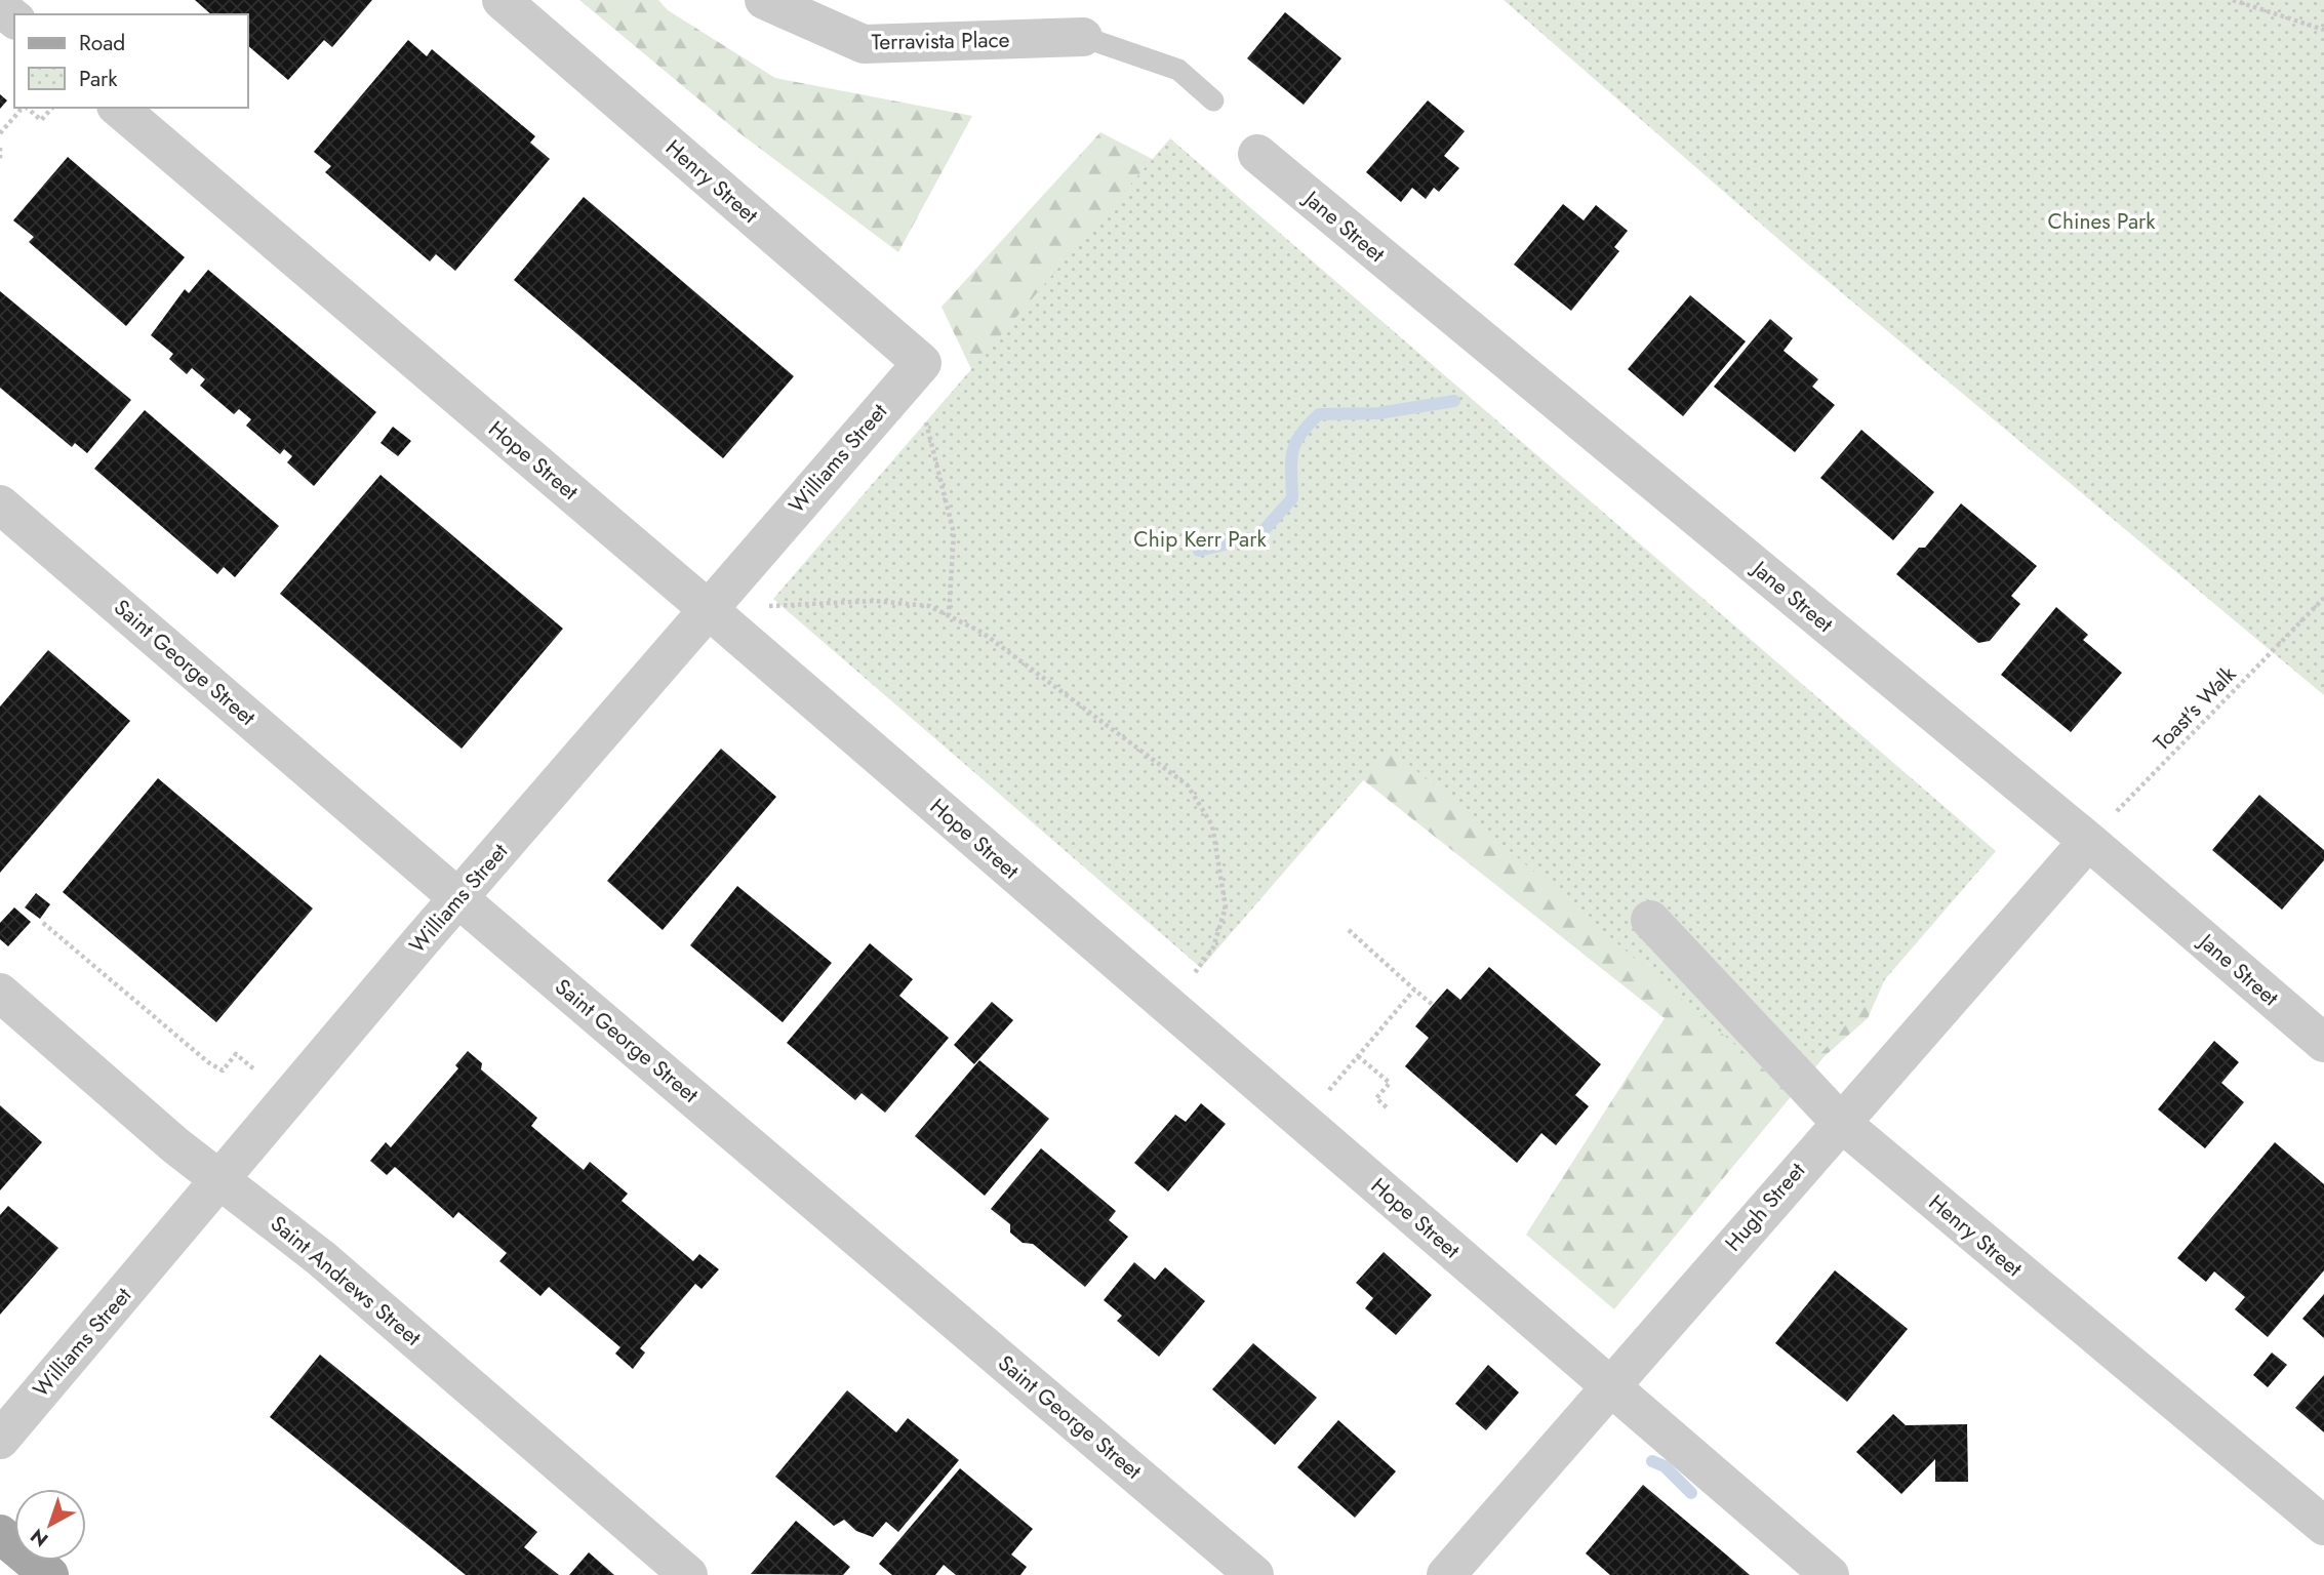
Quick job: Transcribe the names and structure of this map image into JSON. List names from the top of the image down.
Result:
{
  "streets": {
    "street": [
      "Terravista Place",
      "Henry Street",
      "Jane Street",
      "Williams Street",
      "Hope Street",
      "Saint George Street",
      "Hugh Street",
      "Saint Andrews Street"
    ],
    "path": ["Toast's Walk"]
  },
  "crossings": [
    ["Henry Street", "Williams Street"],
    ["Henry Street", "Hugh Street"],
    ["Jane Street", "Toast's Walk"],
    ["Jane Street", "Hugh Street"],
    ["Williams Street", "Hope Street"],
    ["Williams Street", "Saint George Street"],
    ["Williams Street", "Saint Andrews Street"],
    ["Hope Street", "Hugh Street"],
    ["Toast's Walk", "Hugh Street"]
  ],
  "parks": ["Chines Park", "Chip Kerr Park"],
  "legend": ["Road", "Park"],
  "north": "bottom left"
}
